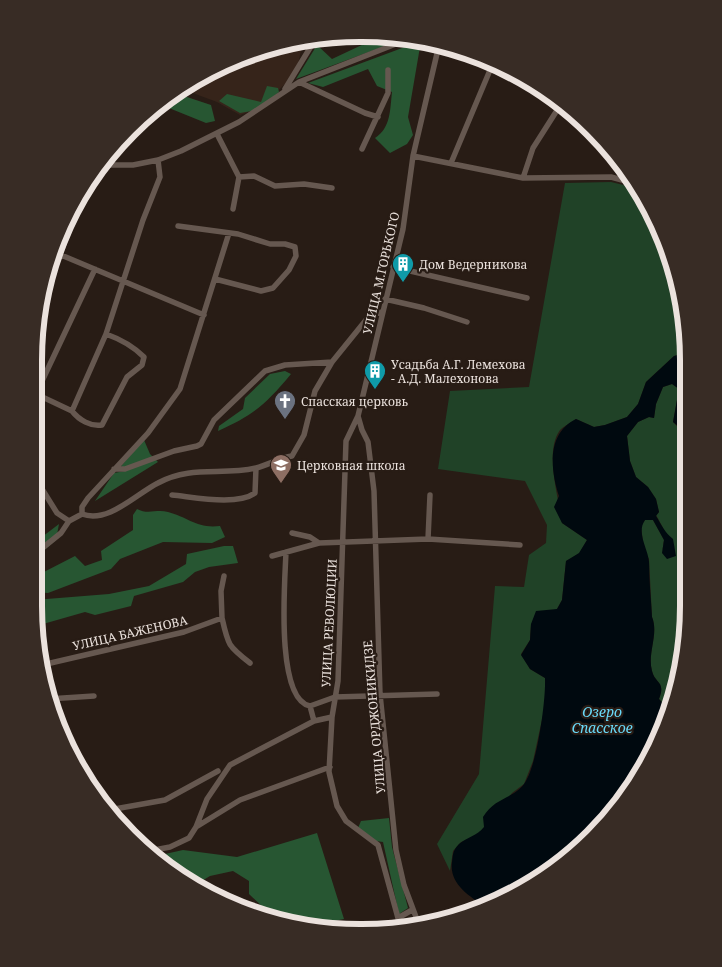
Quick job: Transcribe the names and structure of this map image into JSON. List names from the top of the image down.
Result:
{
  "streets": {
    "street": [
      "УЛИЦА М.ГОРЬКОГО",
      "УЛИЦА РЕВОЛЮЦИИ",
      "УЛИЦА БАЖЕНОВА",
      "УЛИЦА ОРДЖОНИКИДЗЕ"
    ]
  },
  "crossings": [
    ["УЛИЦА М.ГОРЬКОГО", "УЛИЦА РЕВОЛЮЦИИ"],
    ["УЛИЦА М.ГОРЬКОГО", "УЛИЦА ОРДЖОНИКИДЗЕ"],
    ["УЛИЦА РЕВОЛЮЦИИ", "УЛИЦА ОРДЖОНИКИДЗЕ"]
  ],
  "water": ["Озеро Спасское"],
  "places": {
    "building": ["Дом Ведерникова", "Усадьба А.Г. Лемехова - А.Д. Малехонова"],
    "church": ["Спасская церковь"],
    "school or university": ["Церковная школа"]
  }
}
